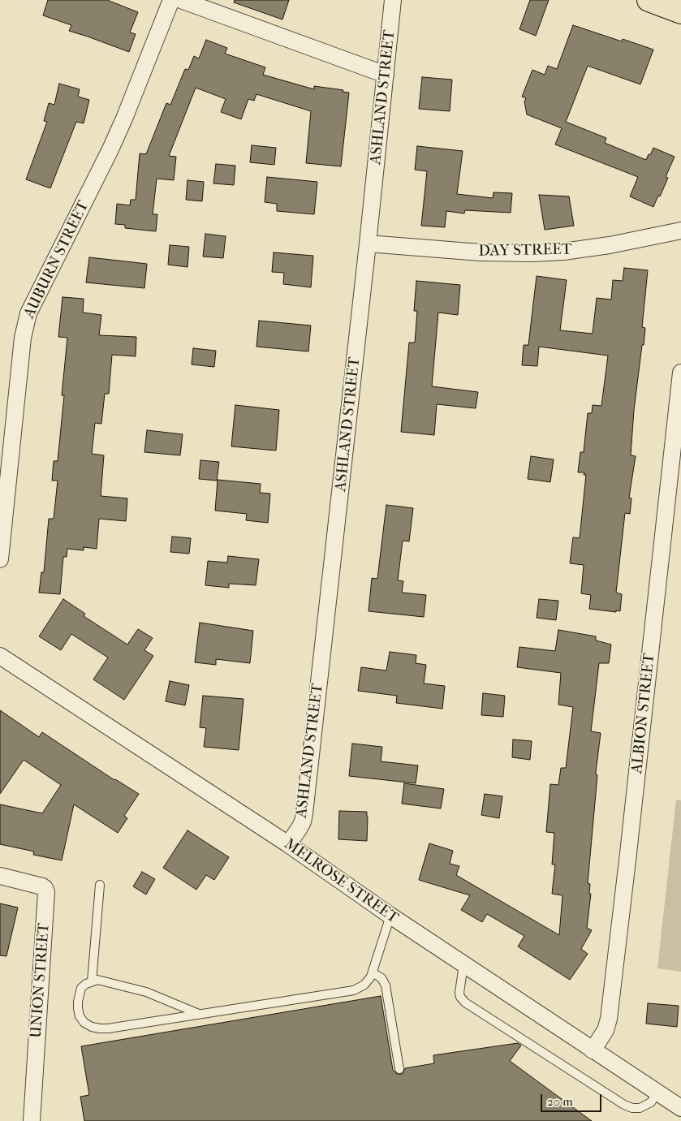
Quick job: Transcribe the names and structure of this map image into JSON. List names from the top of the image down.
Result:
{
  "streets": {
    "street": [
      "ASHLAND STREET",
      "DAY STREET",
      "AUBURN STREET",
      "ALBION STREET",
      "MELROSE STREET",
      "UNION STREET"
    ]
  },
  "crossings": [
    ["ASHLAND STREET", "DAY STREET"],
    ["ASHLAND STREET", "MELROSE STREET"],
    ["ALBION STREET", "MELROSE STREET"]
  ],
  "scale_bar": "20 m"
}
